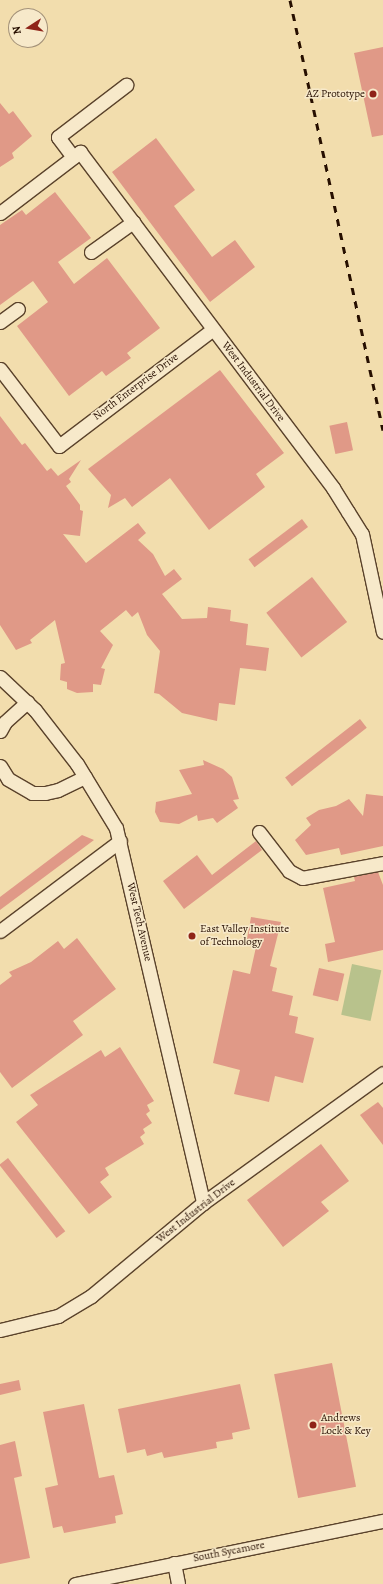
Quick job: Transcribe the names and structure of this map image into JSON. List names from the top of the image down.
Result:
{
  "streets": {
    "street": [
      "West Industrial Drive",
      "North Enterprise Drive",
      "West Tech Avenue",
      "South Sycamore"
    ]
  },
  "crossings": [
    ["West Industrial Drive", "North Enterprise Drive"],
    ["West Industrial Drive", "West Tech Avenue"]
  ],
  "places": ["AZ Prototype", "East Valley Institute of Technology", "Andrews Lock & Key"],
  "north": "left"
}
